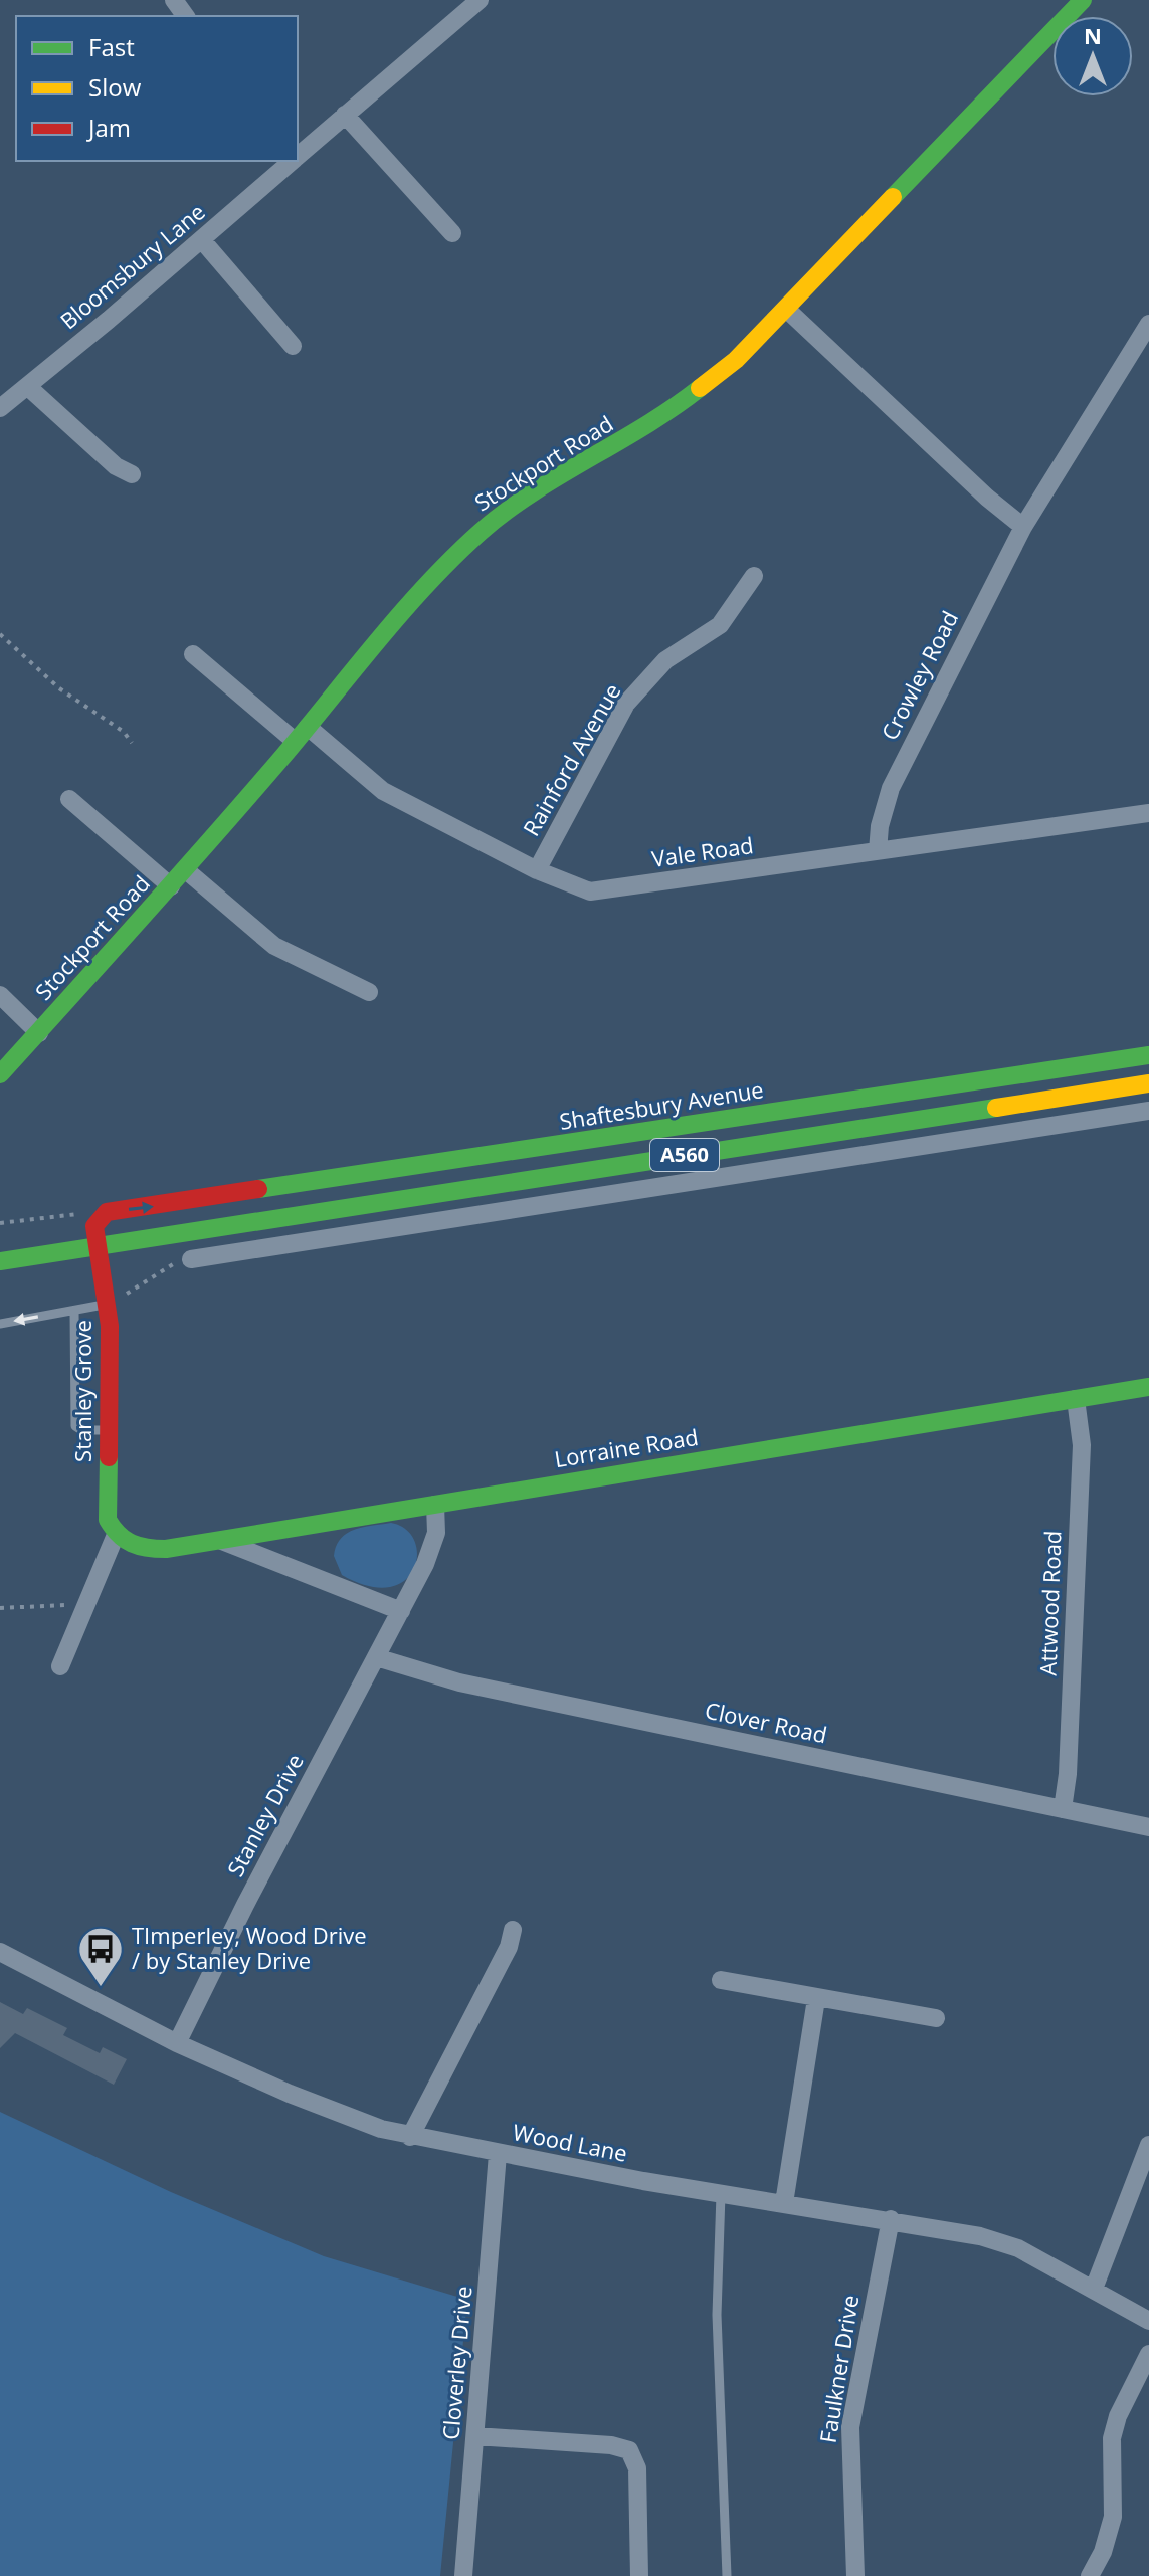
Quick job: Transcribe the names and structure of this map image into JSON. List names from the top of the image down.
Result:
{
  "streets": {
    "main road": [
      "Stockport Road",
      "Shaftesbury Avenue",
      "A560",
      "Stanley Grove",
      "Lorraine Road"
    ],
    "street": [
      "Bloomsbury Lane",
      "Crowley Road",
      "Rainford Avenue",
      "Vale Road",
      "Attwood Road",
      "Clover Road",
      "Stanley Drive",
      "Wood Lane",
      "Cloverley Drive",
      "Faulkner Drive"
    ]
  },
  "crossings": [
    ["Stockport Road", "Vale Road"],
    ["Crowley Road", "Vale Road"],
    ["Rainford Avenue", "Vale Road"],
    ["A560", "Stanley Grove"],
    ["Stanley Grove", "Lorraine Road"],
    ["Lorraine Road", "Attwood Road"],
    ["Lorraine Road", "Stanley Drive"],
    ["Attwood Road", "Clover Road"],
    ["Clover Road", "Stanley Drive"],
    ["Stanley Drive", "Wood Lane"],
    ["Wood Lane", "Cloverley Drive"],
    ["Wood Lane", "Faulkner Drive"]
  ],
  "places": {
    "bus stop": ["TImperley, Wood Drive / by Stanley Drive"]
  },
  "legend": ["Fast", "Slow", "Jam"],
  "north": "top"
}
